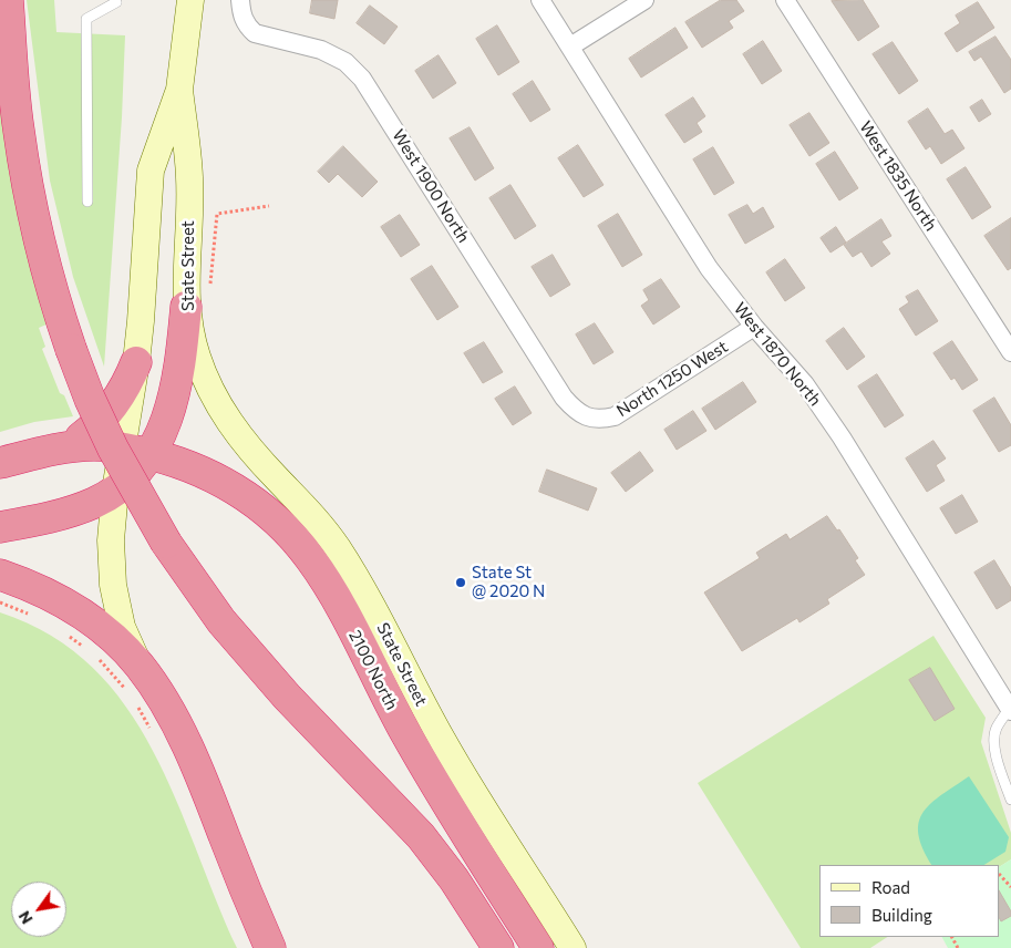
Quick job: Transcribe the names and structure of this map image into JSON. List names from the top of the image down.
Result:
{
  "streets": {
    "highway": ["2100 North"],
    "main road": ["State Street"],
    "street": [
      "West 1835 North",
      "West 1900 North",
      "West 1870 North",
      "North 1250 West"
    ]
  },
  "crossings": [
    ["West 1900 North", "North 1250 West"],
    ["West 1870 North", "North 1250 West"]
  ],
  "places": ["State St @ 2020 N"],
  "legend": ["Road", "Building"],
  "north": "bottom left"
}
